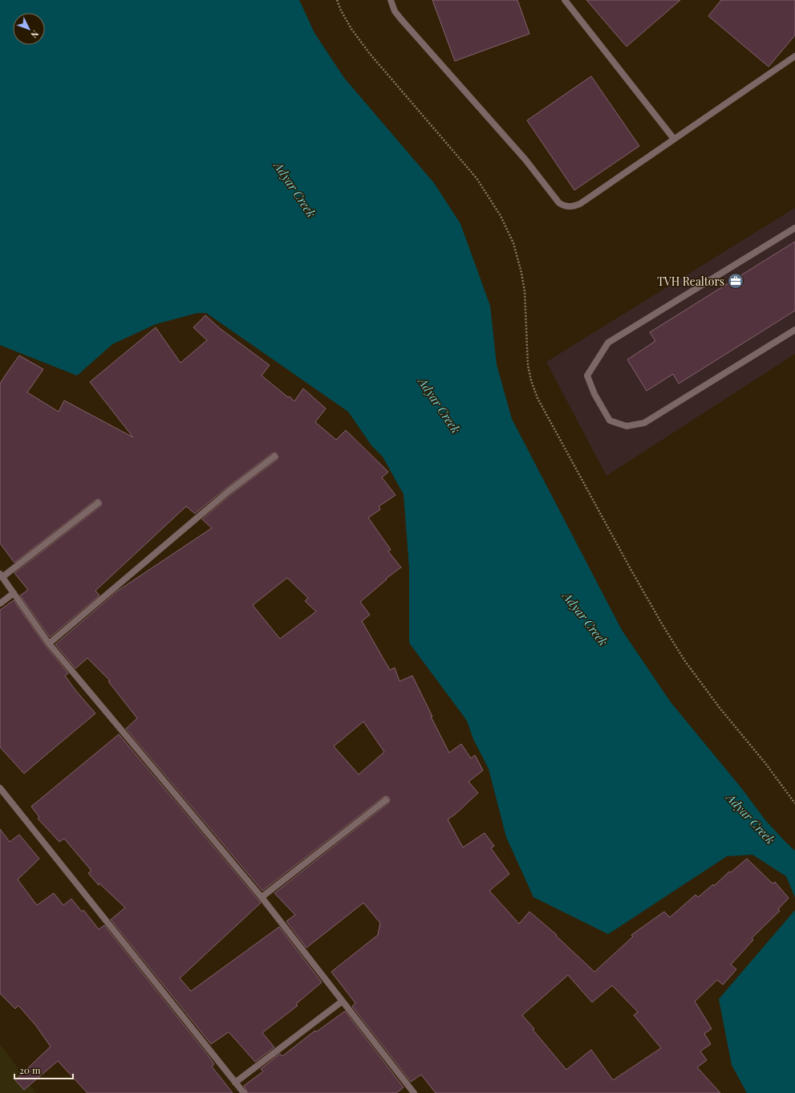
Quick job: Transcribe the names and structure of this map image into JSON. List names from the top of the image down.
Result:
{
  "water": ["Adyar Creek"],
  "places": {
    "office": ["TVH Realtors"]
  },
  "scale_bar": "20 m",
  "north": "bottom right"
}
